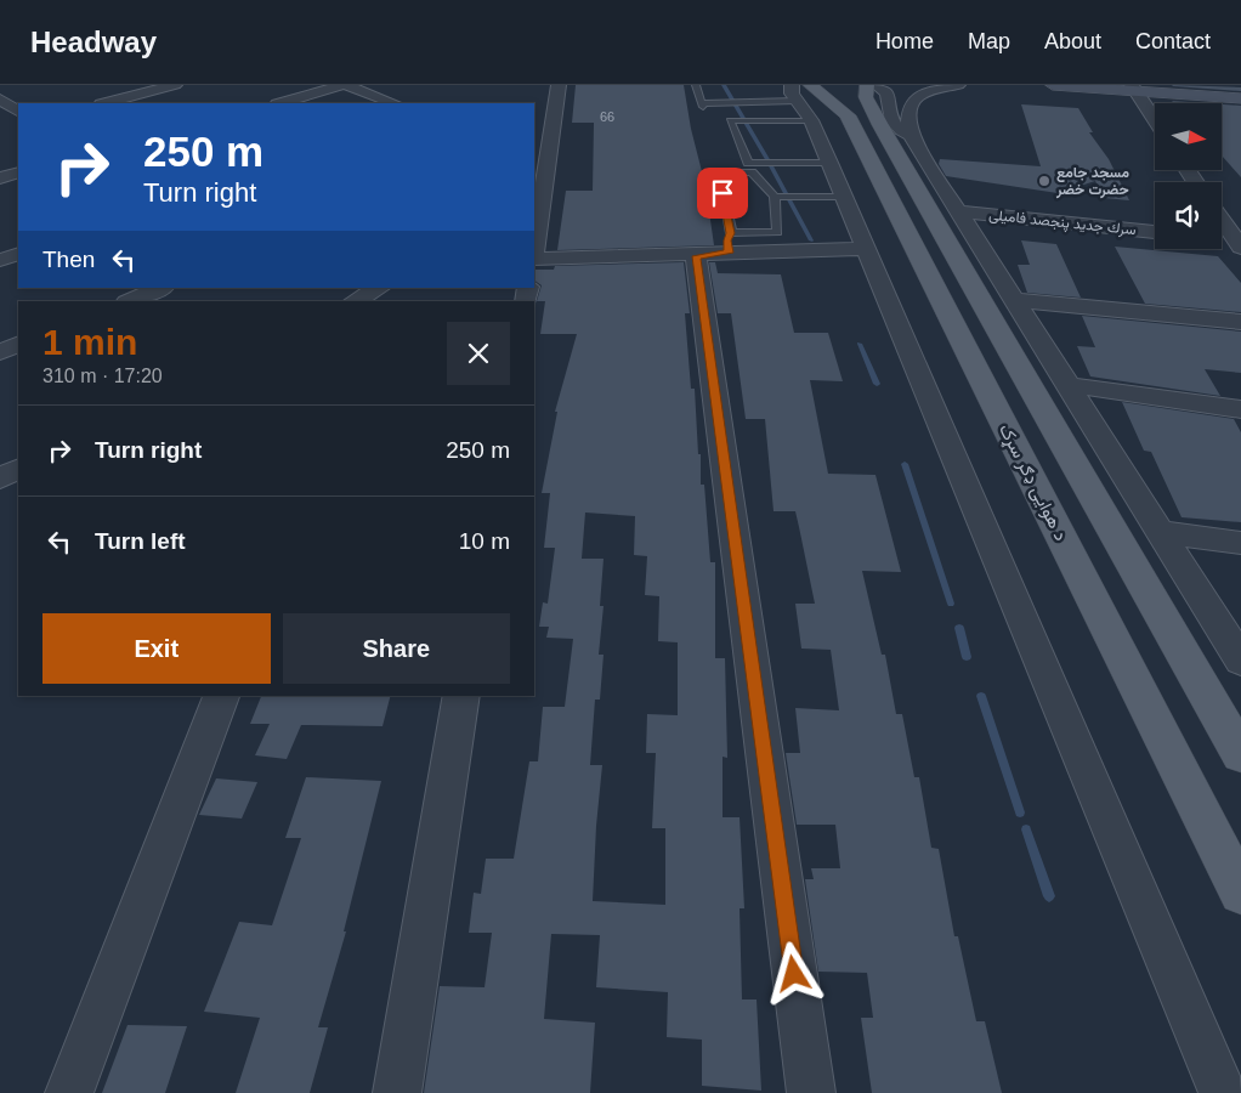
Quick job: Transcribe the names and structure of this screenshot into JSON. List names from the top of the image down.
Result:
{
  "streets": {
    "main road": ["د هوایی ډګر سړک"],
    "street": ["سرك جدید پنجصد فامیلی"]
  },
  "places": ["مسجد جامع حضرت خضر"],
  "house_numbers": ["66"],
  "north": "right",
  "page": {
    "header": "Headway",
    "nav": [
      "Home",
      "Map",
      "About",
      "Contact"
    ],
    "turn": ["250 m", "Turn right"],
    "then": "Then",
    "heading": ["1 min", "310 m · 17:20"],
    "list": [
      {
        "name": "Turn right",
        "value": "250 m"
      },
      {
        "name": "Turn left",
        "value": "10 m"
      }
    ],
    "buttons": ["Exit", "Share"]
  }
}
